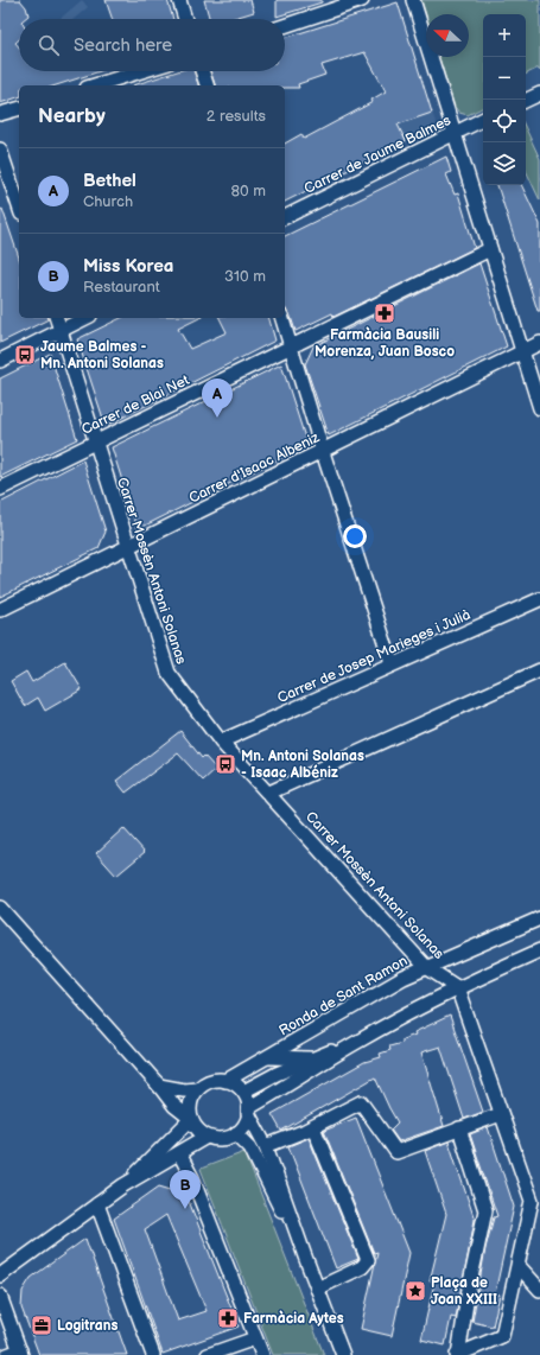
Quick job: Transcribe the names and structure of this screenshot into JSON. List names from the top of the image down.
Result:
{
  "streets": {
    "street": [
      "Carrer de Jaume Balmes",
      "Carrer de Blai Net",
      "Carrer d'Isaac Albeniz",
      "Carrer Mossèn Antoni Solanas",
      "Carrer de Josep Marieges i Julià",
      "Ronda de Sant Ramon"
    ]
  },
  "crossings": [
    ["Carrer de Blai Net", "Carrer Mossèn Antoni Solanas"],
    ["Carrer d'Isaac Albeniz", "Carrer Mossèn Antoni Solanas"],
    ["Carrer Mossèn Antoni Solanas", "Carrer de Josep Marieges i Julià"],
    ["Carrer Mossèn Antoni Solanas", "Ronda de Sant Ramon"]
  ],
  "places": {
    "pharmacy": ["Farmàcia Bausili Morenza, Juan Bosco", "Farmàcia Aytes"],
    "bus stop": ["Jaume Balmes - Mn. Antoni Solanas", "Mn. Antoni Solanas - Isaac Albéniz"],
    "place": ["Plaça de Joan XXIII"],
    "office": ["Logitrans"]
  },
  "north": "left",
  "page": {
    "map_buttons": ["+", "−"],
    "search": "Search here",
    "heading": ["Nearby", "2 results"],
    "list": [
      {
        "mark": "A",
        "name": "Bethel",
        "note": "Church",
        "value": "80 m"
      },
      {
        "mark": "B",
        "name": "Miss Korea",
        "note": "Restaurant",
        "value": "310 m"
      }
    ],
    "pins": ["A", "B"]
  }
}
